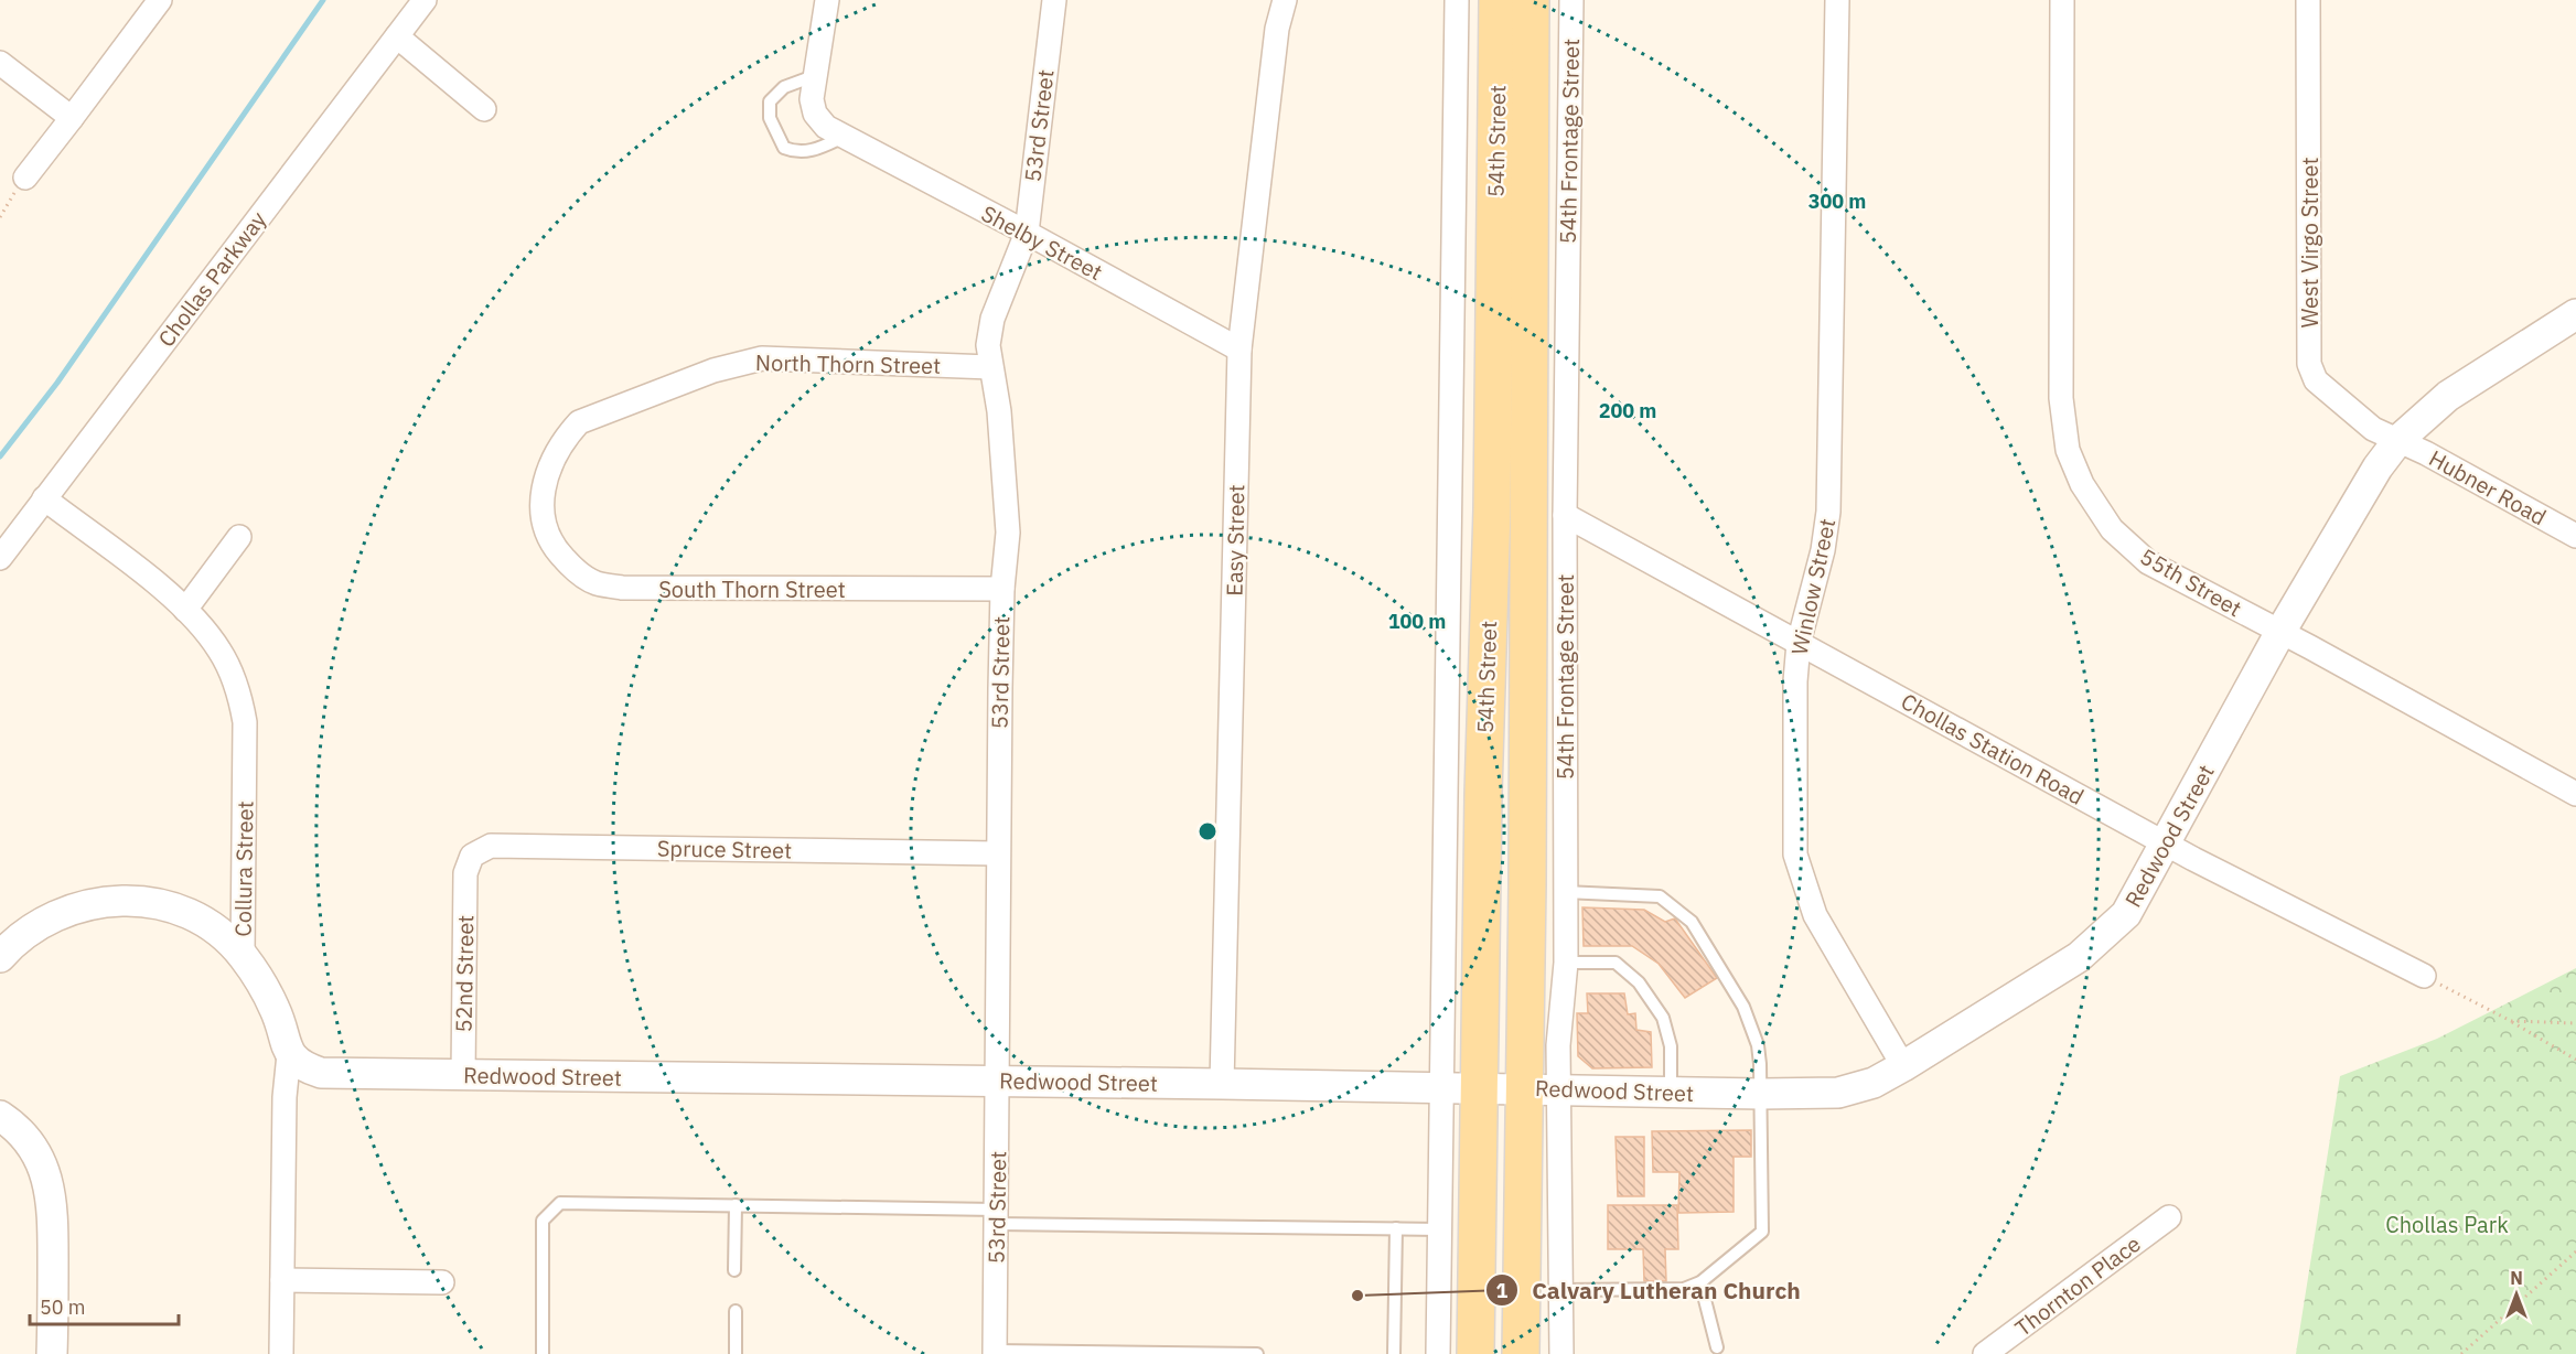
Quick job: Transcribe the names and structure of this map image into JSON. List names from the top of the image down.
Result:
{
  "streets": {
    "main road": ["54th Street"],
    "street": [
      "53rd Street",
      "54th Frontage Street",
      "Shelby Street",
      "West Virgo Street",
      "Chollas Parkway",
      "North Thorn Street",
      "Hubner Road",
      "Easy Street",
      "55th Street",
      "Winlow Street",
      "South Thorn Street",
      "Chollas Station Road",
      "Redwood Street",
      "Spruce Street",
      "Collura Street",
      "52nd Street",
      "Thornton Place"
    ]
  },
  "crossings": [
    ["53rd Street", "Shelby Street"],
    ["53rd Street", "North Thorn Street"],
    ["53rd Street", "South Thorn Street"],
    ["53rd Street", "Redwood Street"],
    ["53rd Street", "Spruce Street"],
    ["54th Street", "Redwood Street"],
    ["54th Frontage Street", "Chollas Station Road"],
    ["54th Frontage Street", "Redwood Street"],
    ["Shelby Street", "Easy Street"],
    ["West Virgo Street", "Hubner Road"],
    ["West Virgo Street", "Redwood Street"],
    ["Chollas Parkway", "Collura Street"],
    ["North Thorn Street", "South Thorn Street"],
    ["Hubner Road", "Redwood Street"],
    ["Easy Street", "Redwood Street"],
    ["55th Street", "Redwood Street"],
    ["Winlow Street", "Chollas Station Road"],
    ["Winlow Street", "Redwood Street"],
    ["Chollas Station Road", "Redwood Street"],
    ["Redwood Street", "Collura Street"],
    ["Redwood Street", "52nd Street"],
    ["Spruce Street", "52nd Street"]
  ],
  "parks": ["Chollas Park"],
  "places": ["Calvary Lutheran Church"],
  "scale_bar": "50 m",
  "north": "top",
  "rings": ["300 m", "200 m", "100 m"]
}
